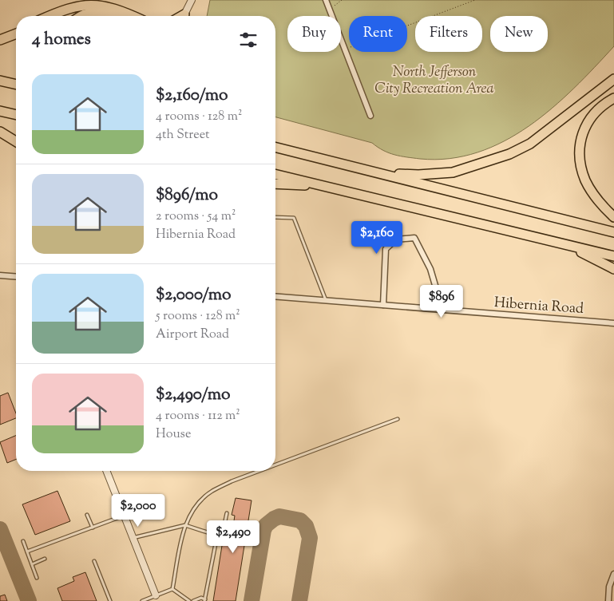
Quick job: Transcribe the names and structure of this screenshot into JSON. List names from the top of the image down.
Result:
{
  "streets": {
    "street": ["Hibernia Road"]
  },
  "parks": ["North Jefferson City Recreation Area"],
  "page": {
    "chip": [
      "Buy",
      "Rent",
      "Filters",
      "New"
    ],
    "heading": "4 homes",
    "list": [
      {
        "name": "$2,160/mo",
        "note": "4 rooms · 128 m² · 4th Street"
      },
      {
        "name": "$896/mo",
        "note": "2 rooms · 54 m² · Hibernia Road"
      },
      {
        "name": "$2,000/mo",
        "note": "5 rooms · 128 m² · Airport Road"
      },
      {
        "name": "$2,490/mo",
        "note": "4 rooms · 112 m² · House"
      }
    ],
    "price": [
      "$2,160",
      "$896",
      "$2,000",
      "$2,490"
    ]
  }
}
